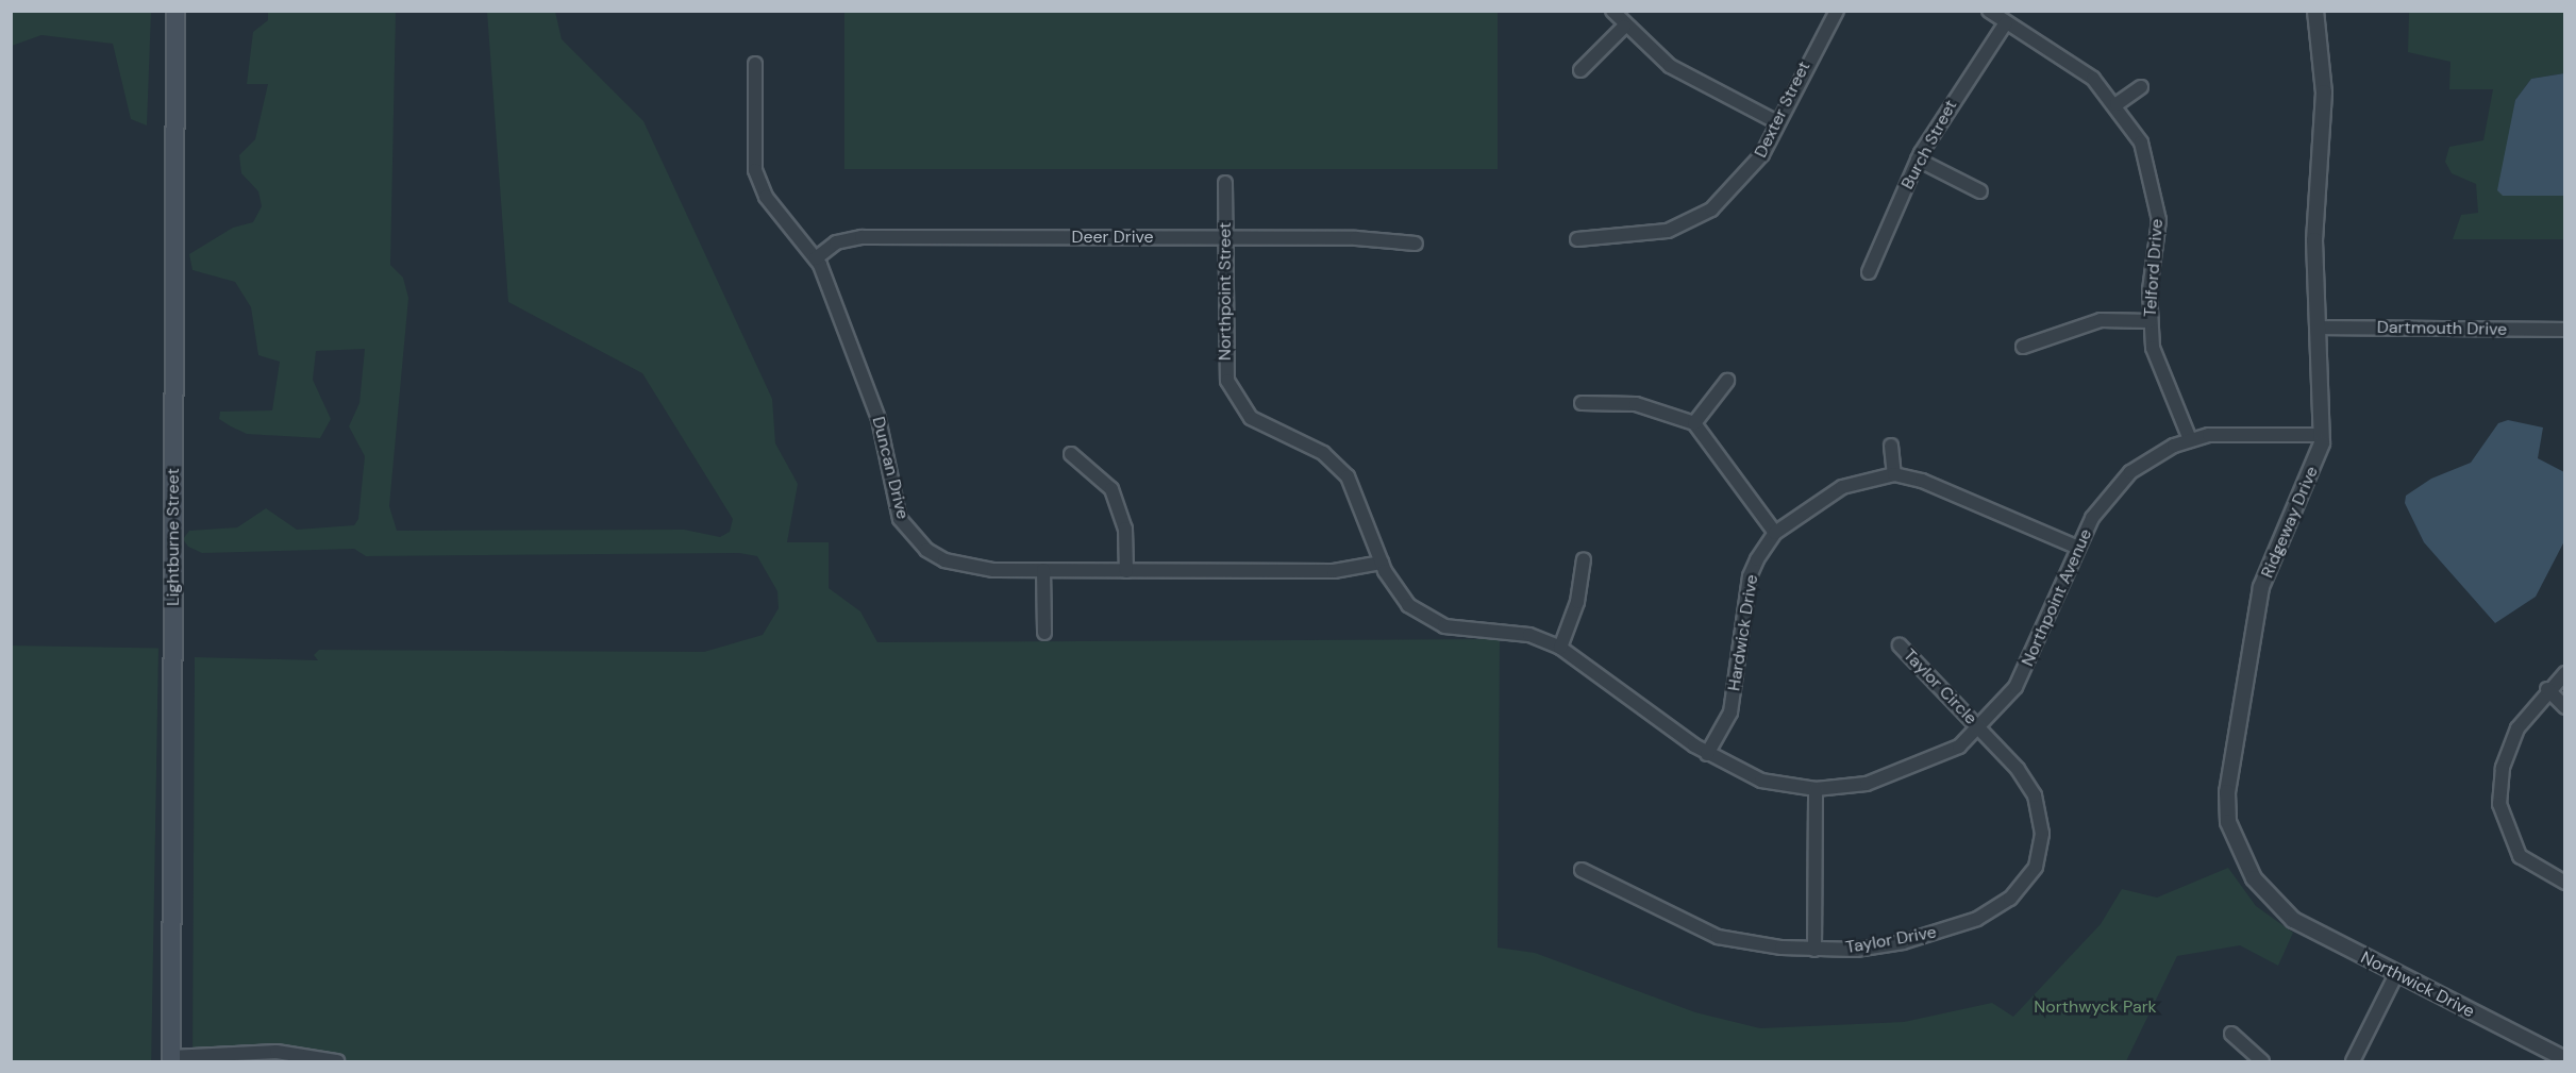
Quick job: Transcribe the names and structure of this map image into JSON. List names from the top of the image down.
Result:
{
  "streets": {
    "main road": ["Lightburne Street"],
    "street": [
      "Dexter Street",
      "Burch Street",
      "Deer Drive",
      "Telford Drive",
      "Northpoint Street",
      "Dartmouth Drive",
      "Duncan Drive",
      "Ridgeway Drive",
      "Northpoint Avenue",
      "Hardwick Drive",
      "Taylor Circle",
      "Taylor Drive",
      "Northwick Drive"
    ]
  },
  "crossings": [
    ["Burch Street", "Telford Drive"],
    ["Deer Drive", "Northpoint Street"],
    ["Deer Drive", "Duncan Drive"],
    ["Telford Drive", "Northpoint Avenue"],
    ["Northpoint Street", "Duncan Drive"],
    ["Northpoint Street", "Northpoint Avenue"],
    ["Dartmouth Drive", "Ridgeway Drive"],
    ["Ridgeway Drive", "Northpoint Avenue"],
    ["Ridgeway Drive", "Northwick Drive"],
    ["Northpoint Avenue", "Hardwick Drive"],
    ["Northpoint Avenue", "Taylor Circle"],
    ["Northpoint Avenue", "Taylor Drive"],
    ["Taylor Circle", "Taylor Drive"]
  ],
  "parks": ["Northwyck Park"]
}
